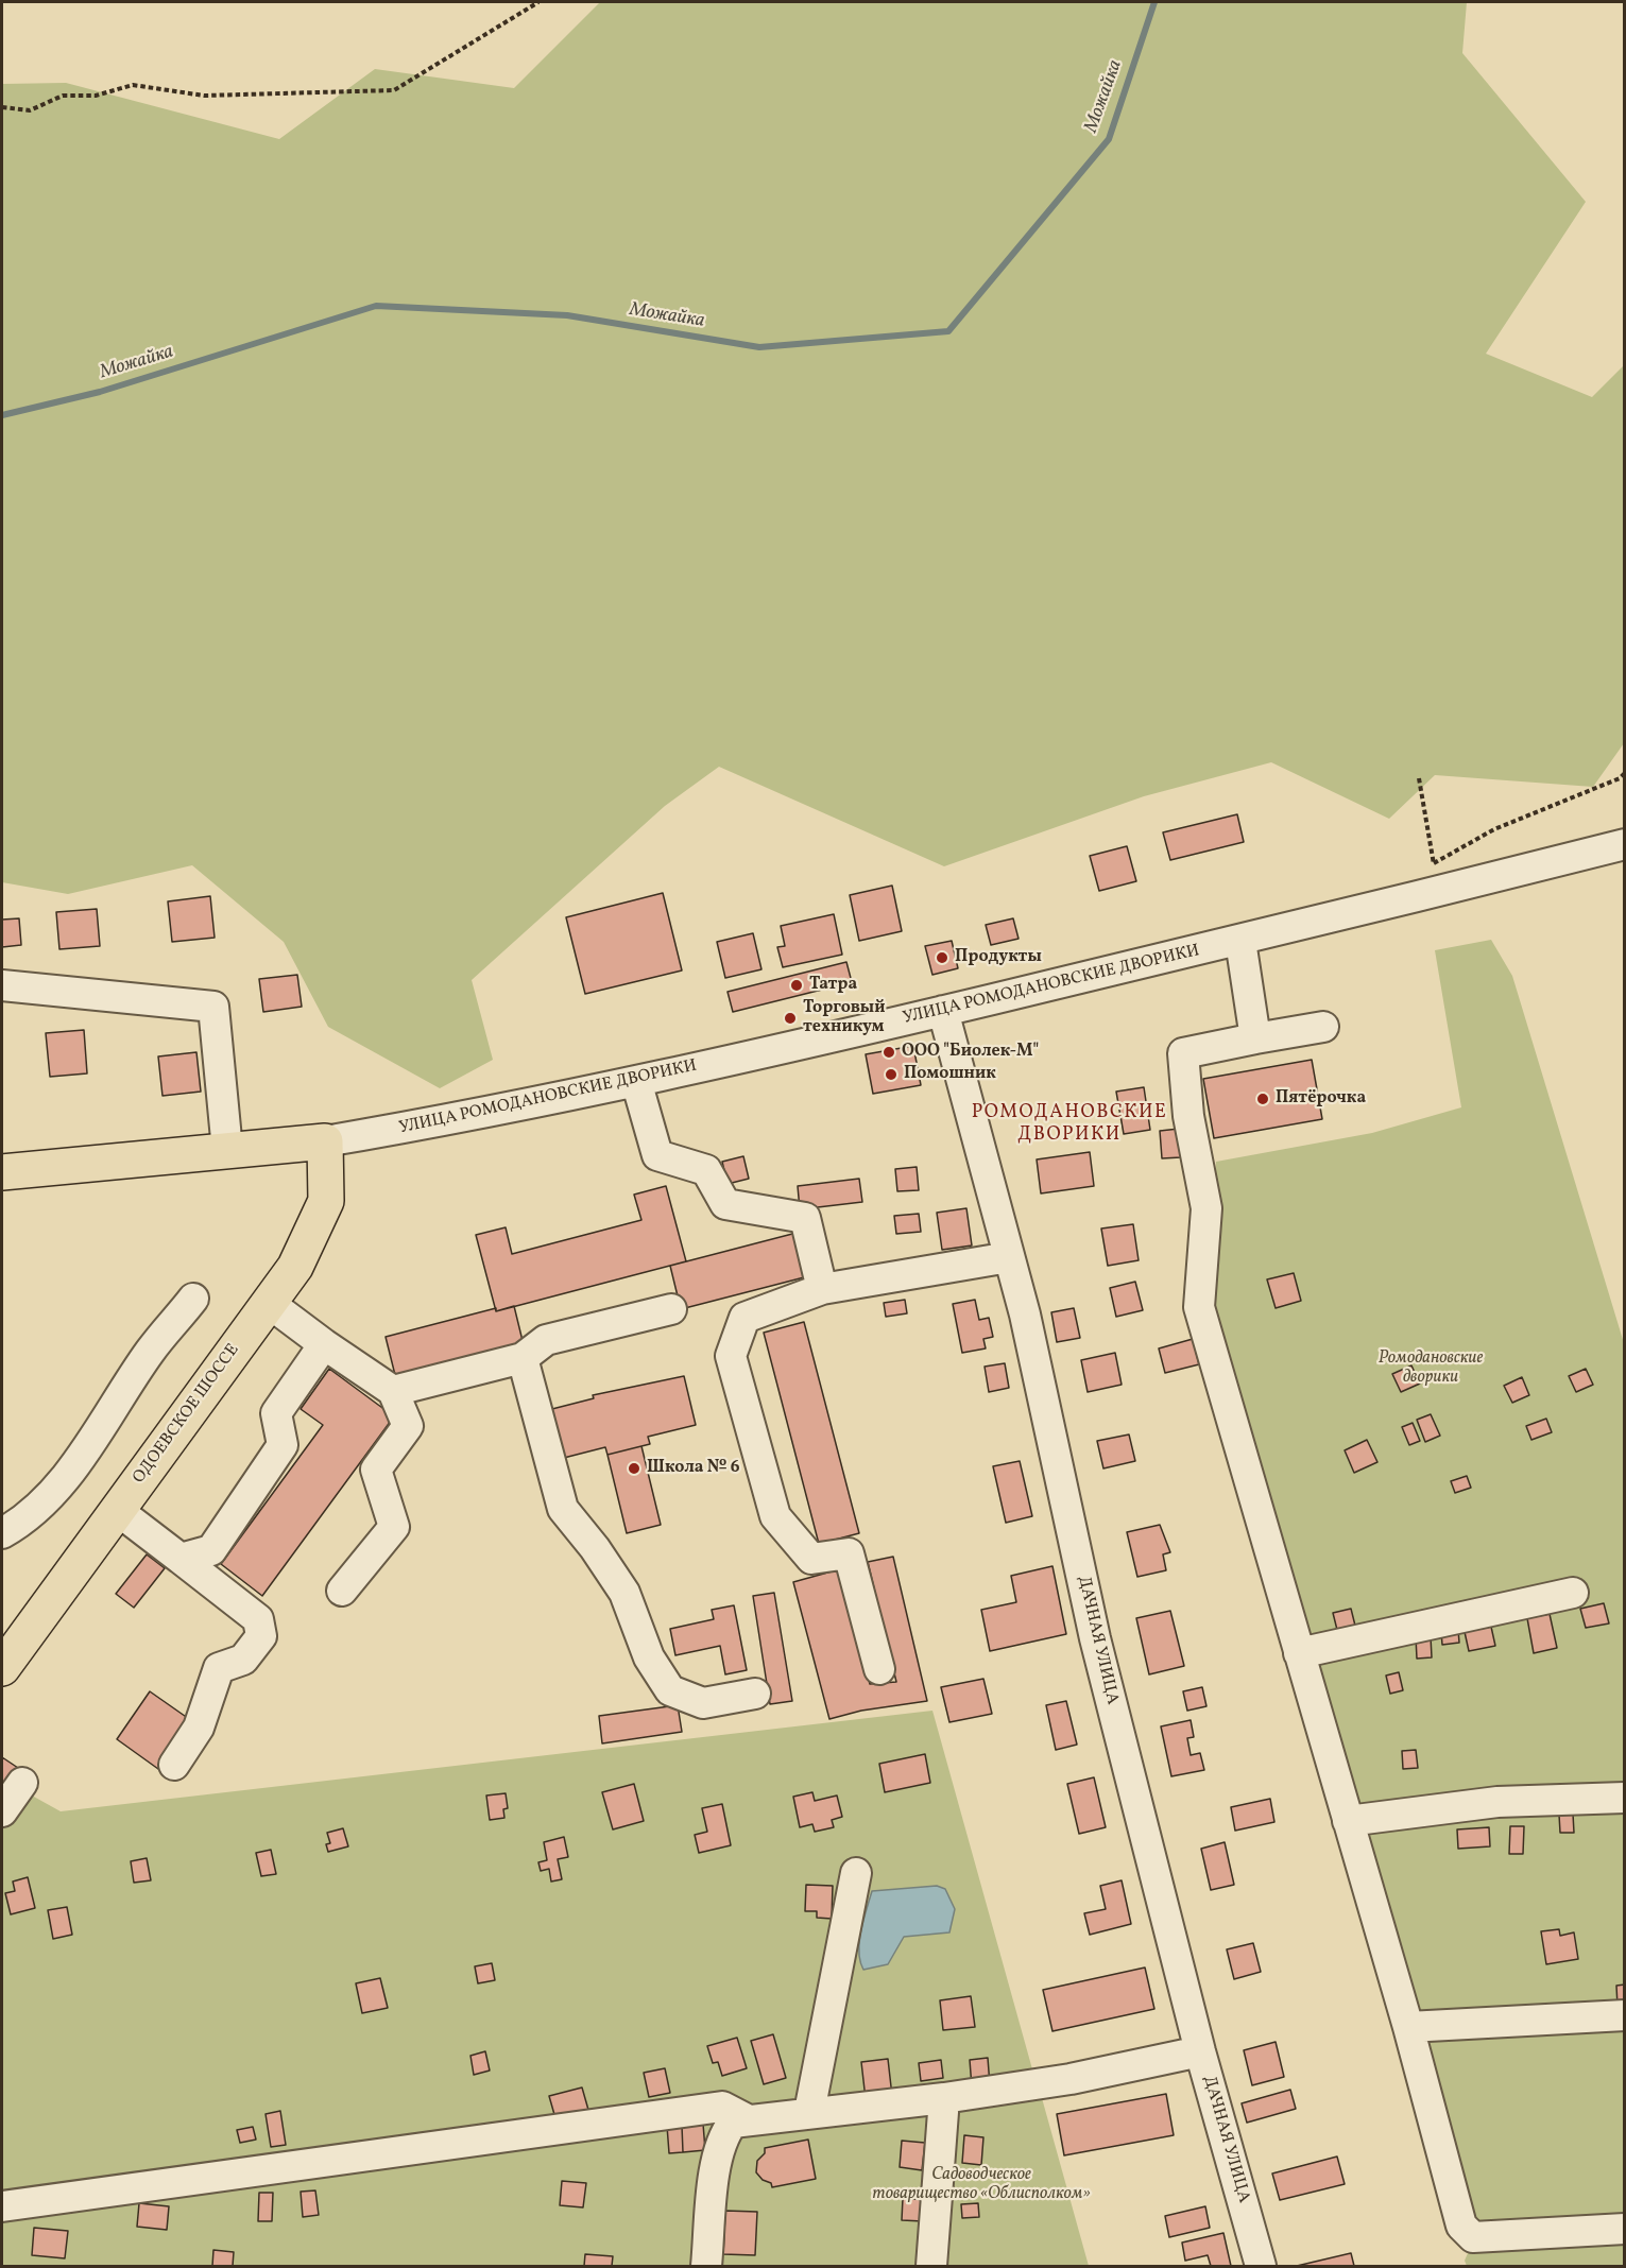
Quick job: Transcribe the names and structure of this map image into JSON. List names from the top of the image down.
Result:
{
  "streets": {
    "main road": ["ОДОЕВСКОЕ ШОССЕ"],
    "street": ["УЛИЦА РОМОДАНОВСКИЕ ДВОРИКИ", "ДАЧНАЯ УЛИЦА"]
  },
  "crossings": [
    ["УЛИЦА РОМОДАНОВСКИЕ ДВОРИКИ", "ОДОЕВСКОЕ ШОССЕ"],
    ["УЛИЦА РОМОДАНОВСКИЕ ДВОРИКИ", "ДАЧНАЯ УЛИЦА"]
  ],
  "districts": ["РОМОДАНОВСКИЕ ДВОРИКИ"],
  "water": ["Можайка"],
  "parks": ["Ромодановские дворики", "Садоводческое товарищество «Облисполком»"],
  "places": [
    "Продукты",
    "Татра",
    "Торговый техникум",
    "ООО \"Биолек-М\"",
    "Помошник",
    "Пятёрочка",
    "Школа № 6"
  ]
}
